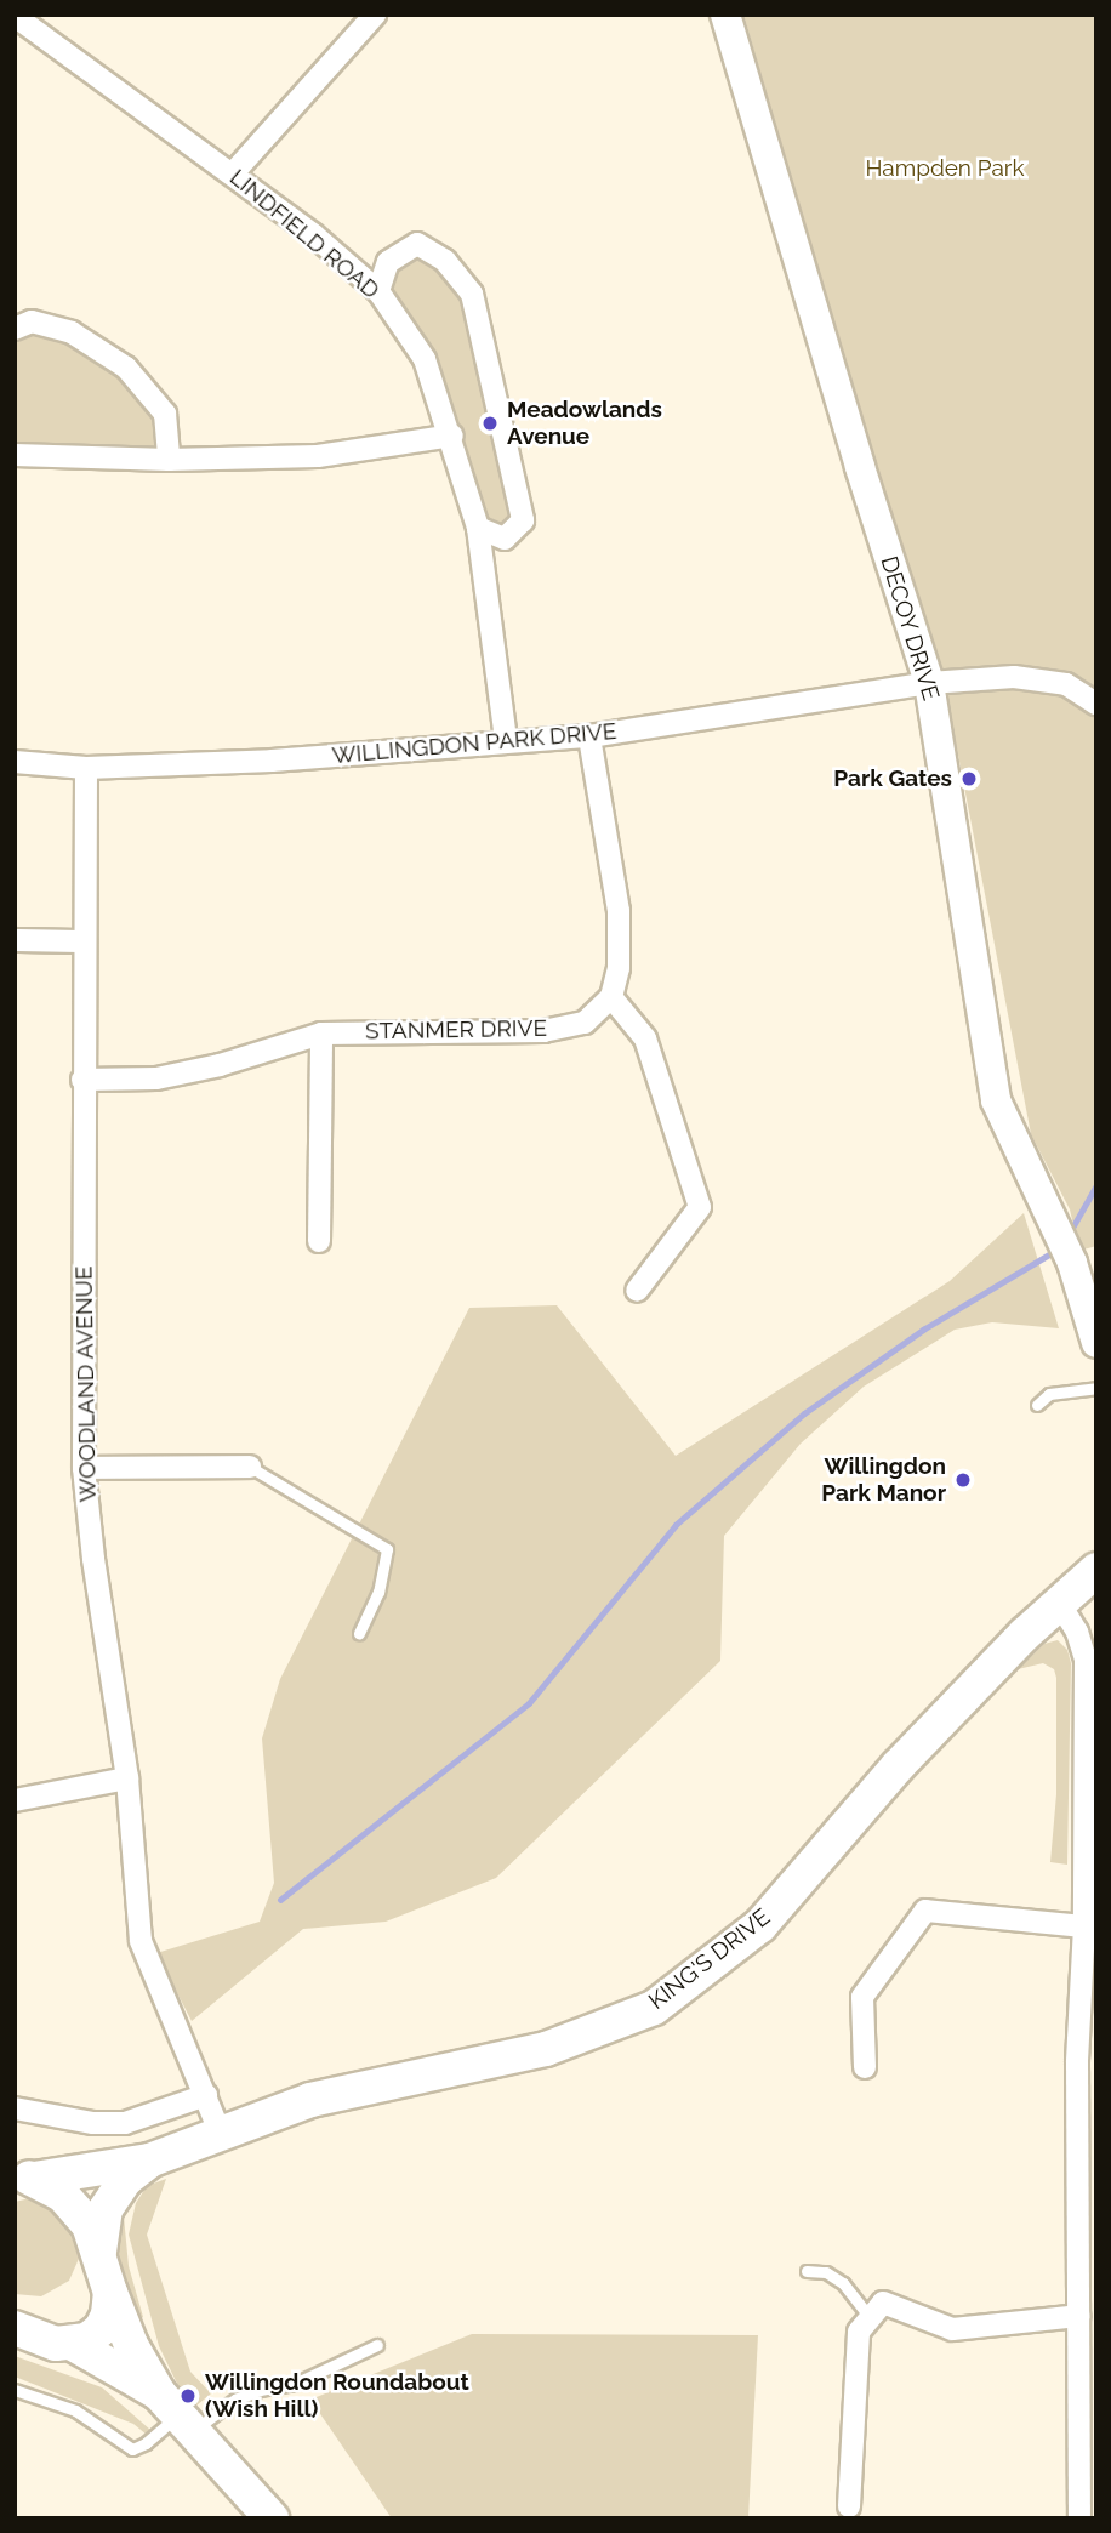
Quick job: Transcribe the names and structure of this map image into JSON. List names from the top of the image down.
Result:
{
  "streets": {
    "main road": ["KING'S DRIVE"],
    "street": [
      "LINDFIELD ROAD",
      "DECOY DRIVE",
      "WILLINGDON PARK DRIVE",
      "STANMER DRIVE",
      "WOODLAND AVENUE"
    ]
  },
  "crossings": [
    ["LINDFIELD ROAD", "WILLINGDON PARK DRIVE"],
    ["DECOY DRIVE", "WILLINGDON PARK DRIVE"],
    ["WILLINGDON PARK DRIVE", "WOODLAND AVENUE"],
    ["STANMER DRIVE", "WOODLAND AVENUE"],
    ["WOODLAND AVENUE", "KING'S DRIVE"]
  ],
  "parks": ["Hampden Park"],
  "places": [
    "Meadowlands Avenue",
    "Park Gates",
    "Willingdon Park Manor",
    "Willingdon Roundabout (Wish Hill)"
  ]
}
